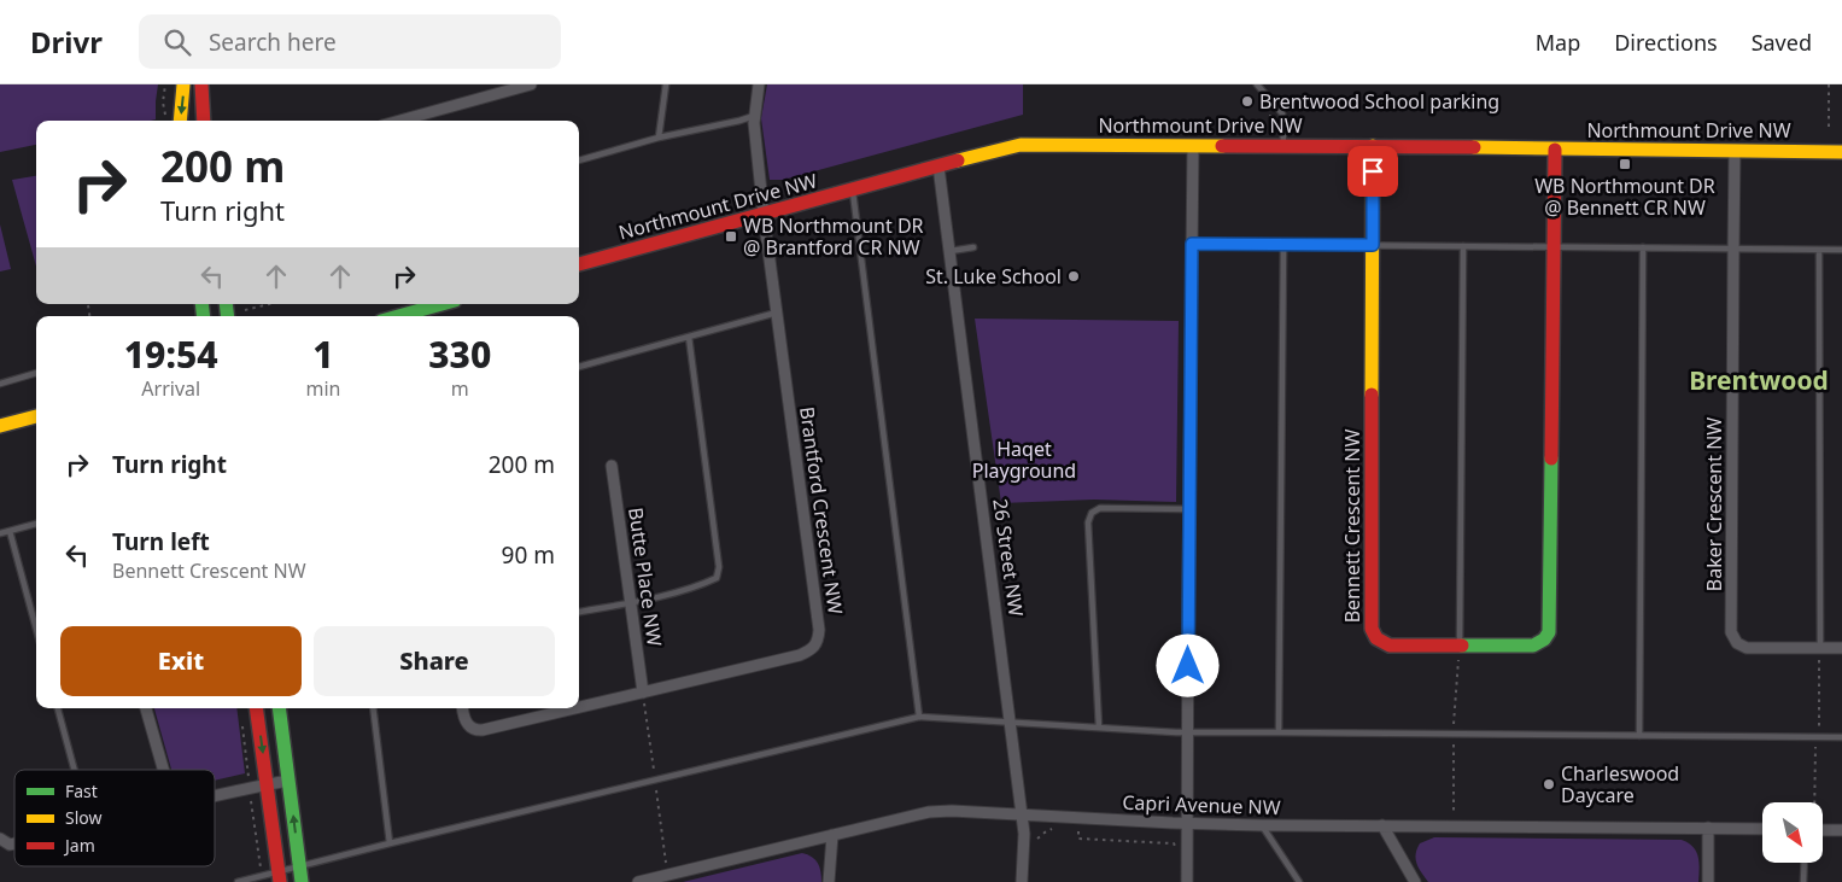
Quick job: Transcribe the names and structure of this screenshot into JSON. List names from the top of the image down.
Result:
{
  "streets": {
    "street": [
      "Northmount Drive NW",
      "Baker Crescent NW",
      "Brantford Crescent NW",
      "Bennett Crescent NW",
      "26 Street NW",
      "Butte Place NW",
      "Capri Avenue NW"
    ]
  },
  "crossings": [
    ["Northmount Drive NW", "Baker Crescent NW"],
    ["Northmount Drive NW", "Brantford Crescent NW"],
    ["Northmount Drive NW", "Bennett Crescent NW"],
    ["Northmount Drive NW", "26 Street NW"],
    ["Brantford Crescent NW", "Butte Place NW"],
    ["26 Street NW", "Capri Avenue NW"]
  ],
  "districts": ["Brentwood"],
  "parks": ["Haqet Playground"],
  "places": {
    "other": ["Brentwood School parking", "St. Luke School", "Charleswood Daycare"],
    "transit": ["WB Northmount DR @ Bennett CR NW", "WB Northmount DR @ Brantford CR NW"]
  },
  "legend": ["Fast", "Slow", "Jam"],
  "north": "bottom right",
  "page": {
    "header": "Drivr",
    "search": "Search here",
    "nav": ["Map", "Directions", "Saved"],
    "turn": ["200 m", "Turn right"],
    "eta": [
      "19:54",
      "Arrival",
      "1",
      "min",
      "330",
      "m"
    ],
    "list": [
      {
        "name": "Turn right",
        "value": "200 m"
      },
      {
        "name": "Turn left",
        "note": "Bennett Crescent NW",
        "value": "90 m"
      }
    ],
    "buttons": ["Exit", "Share"]
  }
}
